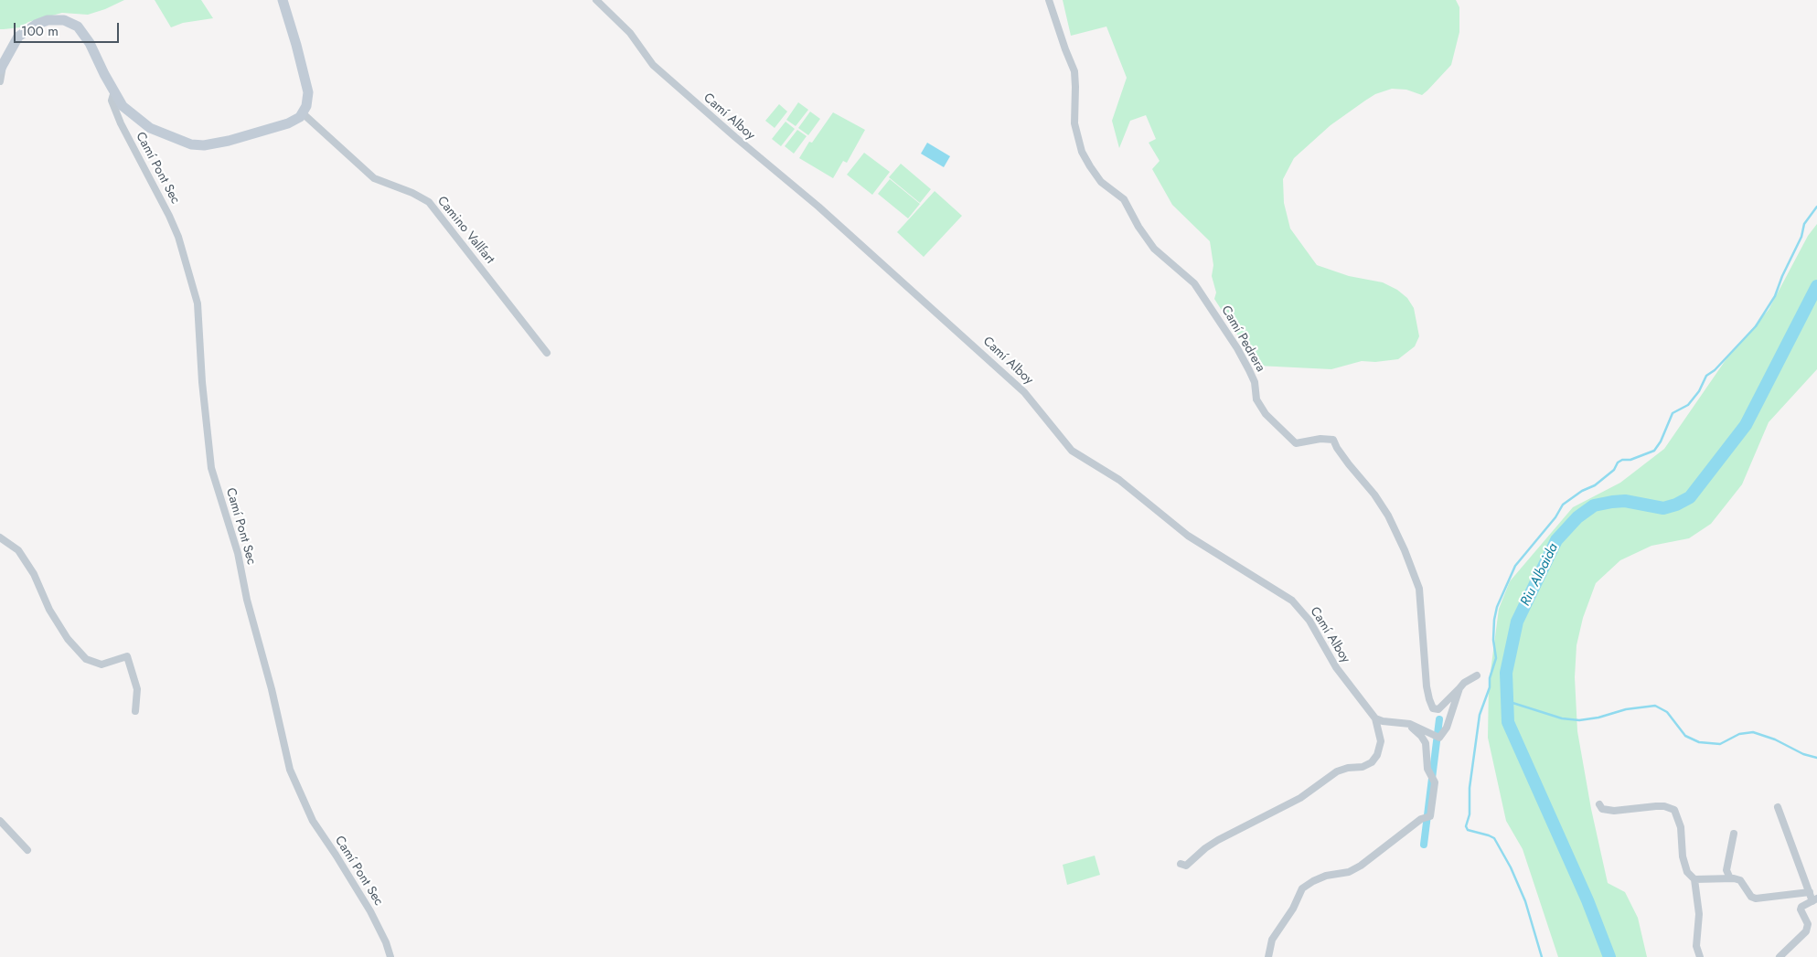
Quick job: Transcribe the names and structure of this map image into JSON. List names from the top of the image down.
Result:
{
  "streets": {
    "street": [
      "Camí Alboy",
      "Camí Pont Sec",
      "Camino Vallfart",
      "Camí Pedrera"
    ]
  },
  "water": ["Riu Albaida"],
  "scale_bar": "100 m"
}
